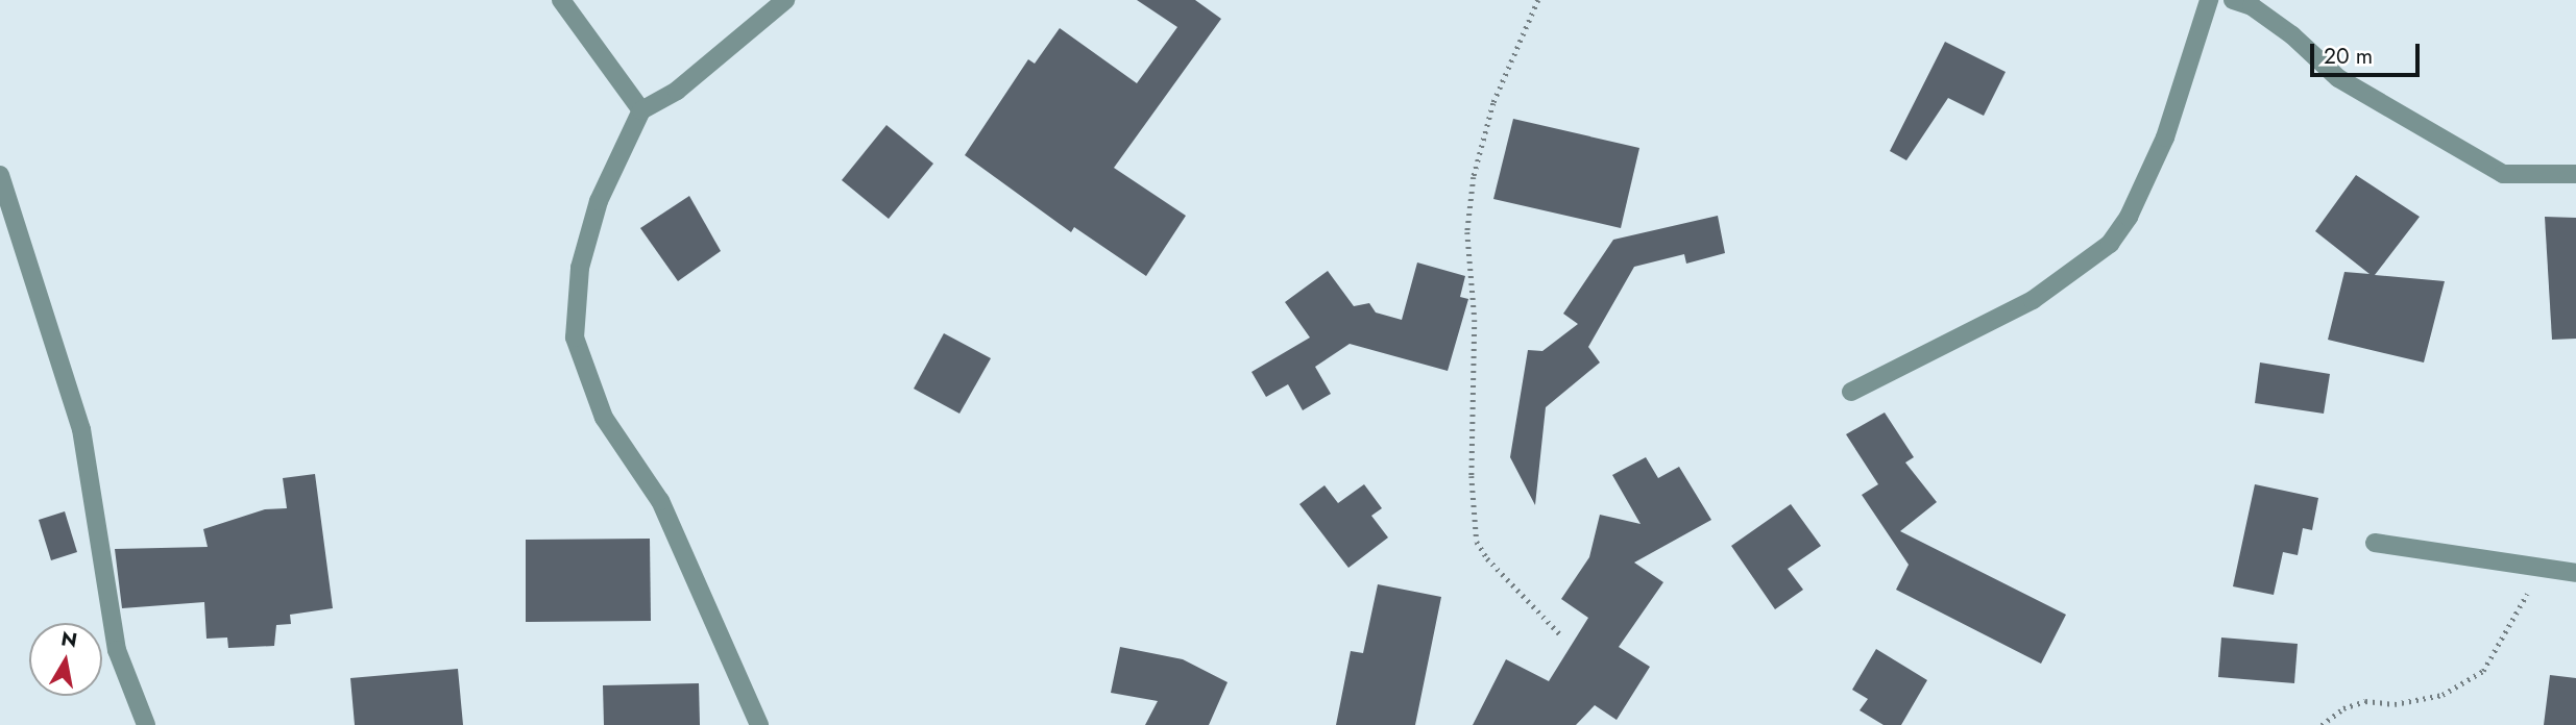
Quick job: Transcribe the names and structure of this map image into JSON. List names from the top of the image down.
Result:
{
  "scale_bar": "20 m",
  "north": "top"
}
